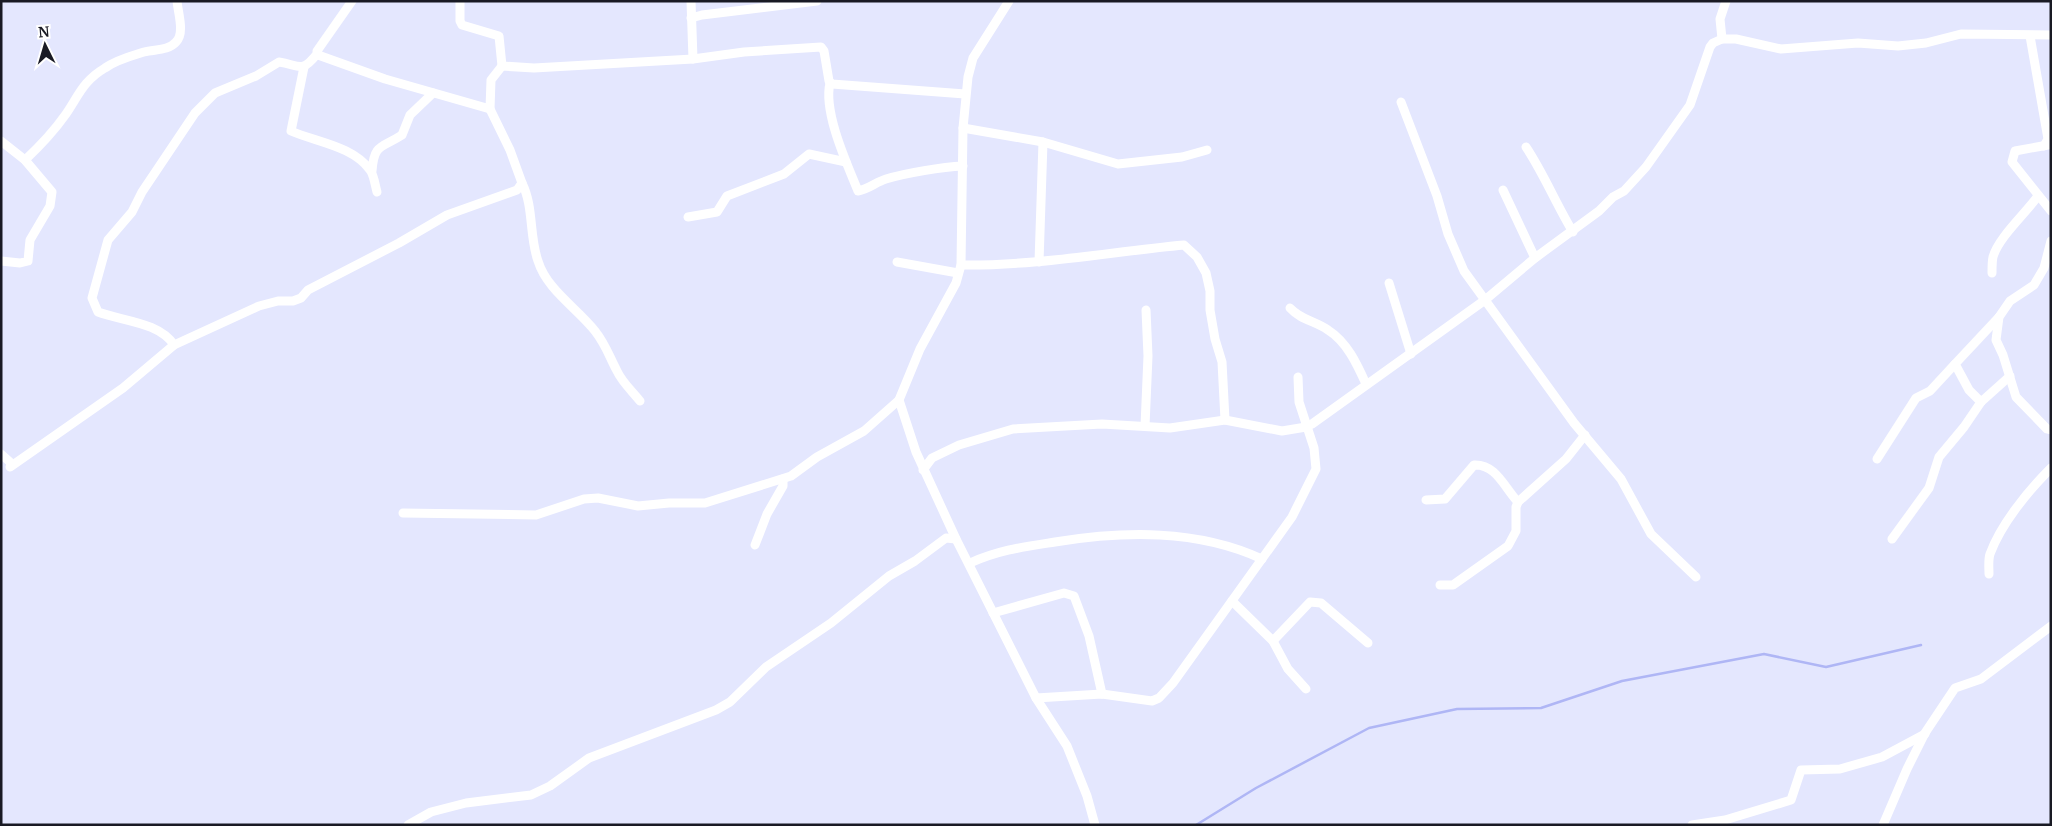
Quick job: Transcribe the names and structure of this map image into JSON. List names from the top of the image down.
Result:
{
  "north": "top"
}
